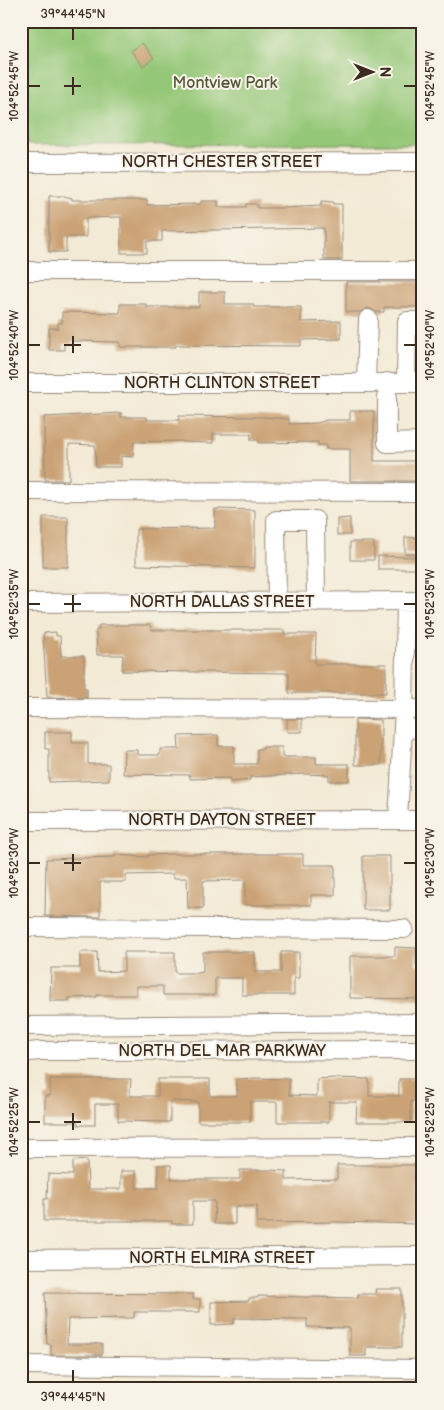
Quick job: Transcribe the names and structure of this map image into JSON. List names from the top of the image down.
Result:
{
  "streets": {
    "street": [
      "NORTH CHESTER STREET",
      "NORTH CLINTON STREET",
      "NORTH DALLAS STREET",
      "NORTH DAYTON STREET",
      "NORTH DEL MAR PARKWAY",
      "NORTH ELMIRA STREET"
    ]
  },
  "parks": ["Montview Park"],
  "north": "right",
  "coordinates": [
    "39°44'45\"N",
    "104°52'45\"W",
    "104°52'40\"W",
    "104°52'35\"W",
    "104°52'30\"W",
    "104°52'25\"W"
  ]
}
